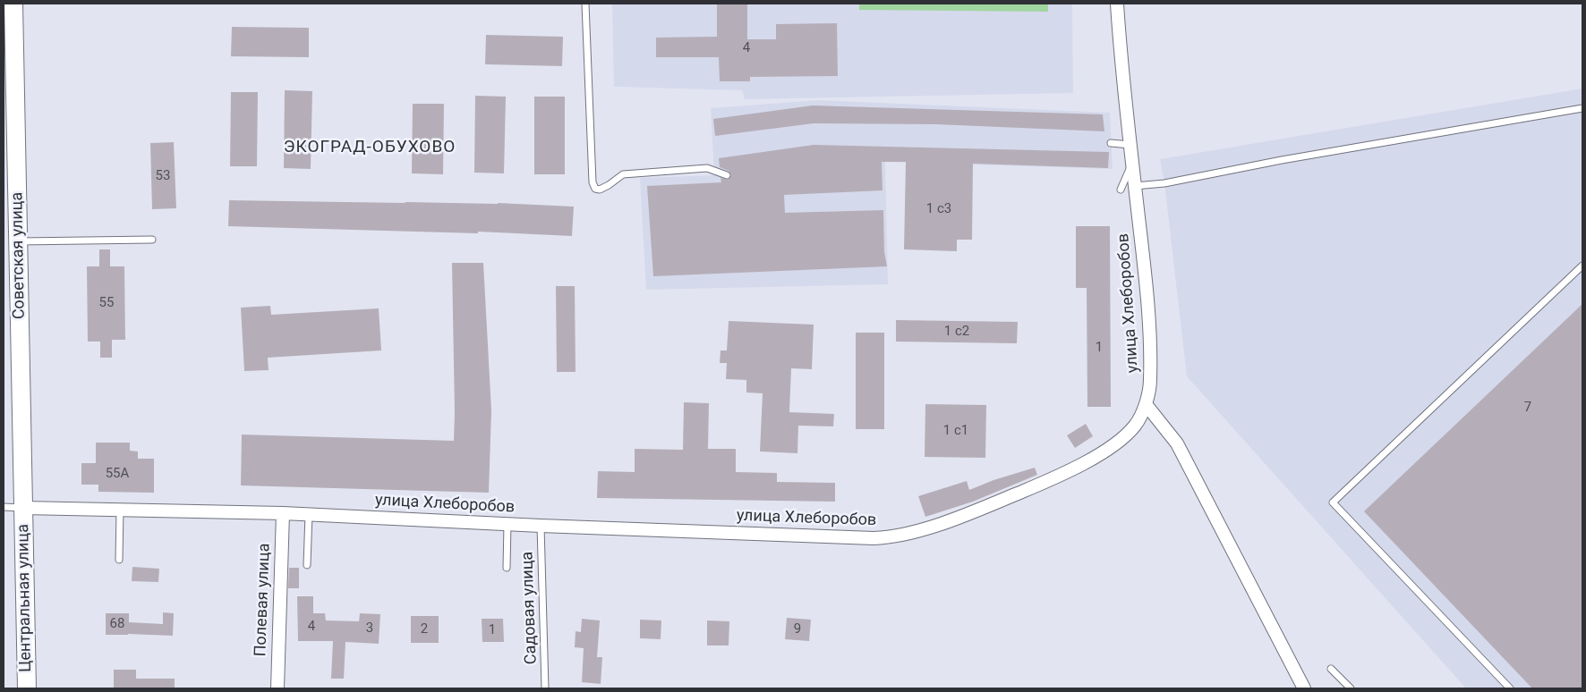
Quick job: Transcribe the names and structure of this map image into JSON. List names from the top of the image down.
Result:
{
  "streets": {
    "main road": ["Советская улица", "Центральная улица"],
    "street": ["улица Хлеборобов", "Полевая улица"],
    "lane": ["Садовая улица"]
  },
  "crossings": [
    ["Советская улица", "улица Хлеборобов"],
    ["Советская улица", "Центральная улица"],
    ["улица Хлеборобов", "Центральная улица"],
    ["улица Хлеборобов", "Полевая улица"],
    ["улица Хлеборобов", "Садовая улица"]
  ],
  "districts": ["ЭКОГРАД-ОБУХОВО"],
  "house_numbers": [
    "4",
    "53",
    "1 с3",
    "55",
    "1 с2",
    "1",
    "7",
    "1 с1",
    "55А",
    "68",
    "4",
    "3",
    "2",
    "9",
    "1"
  ]
}
